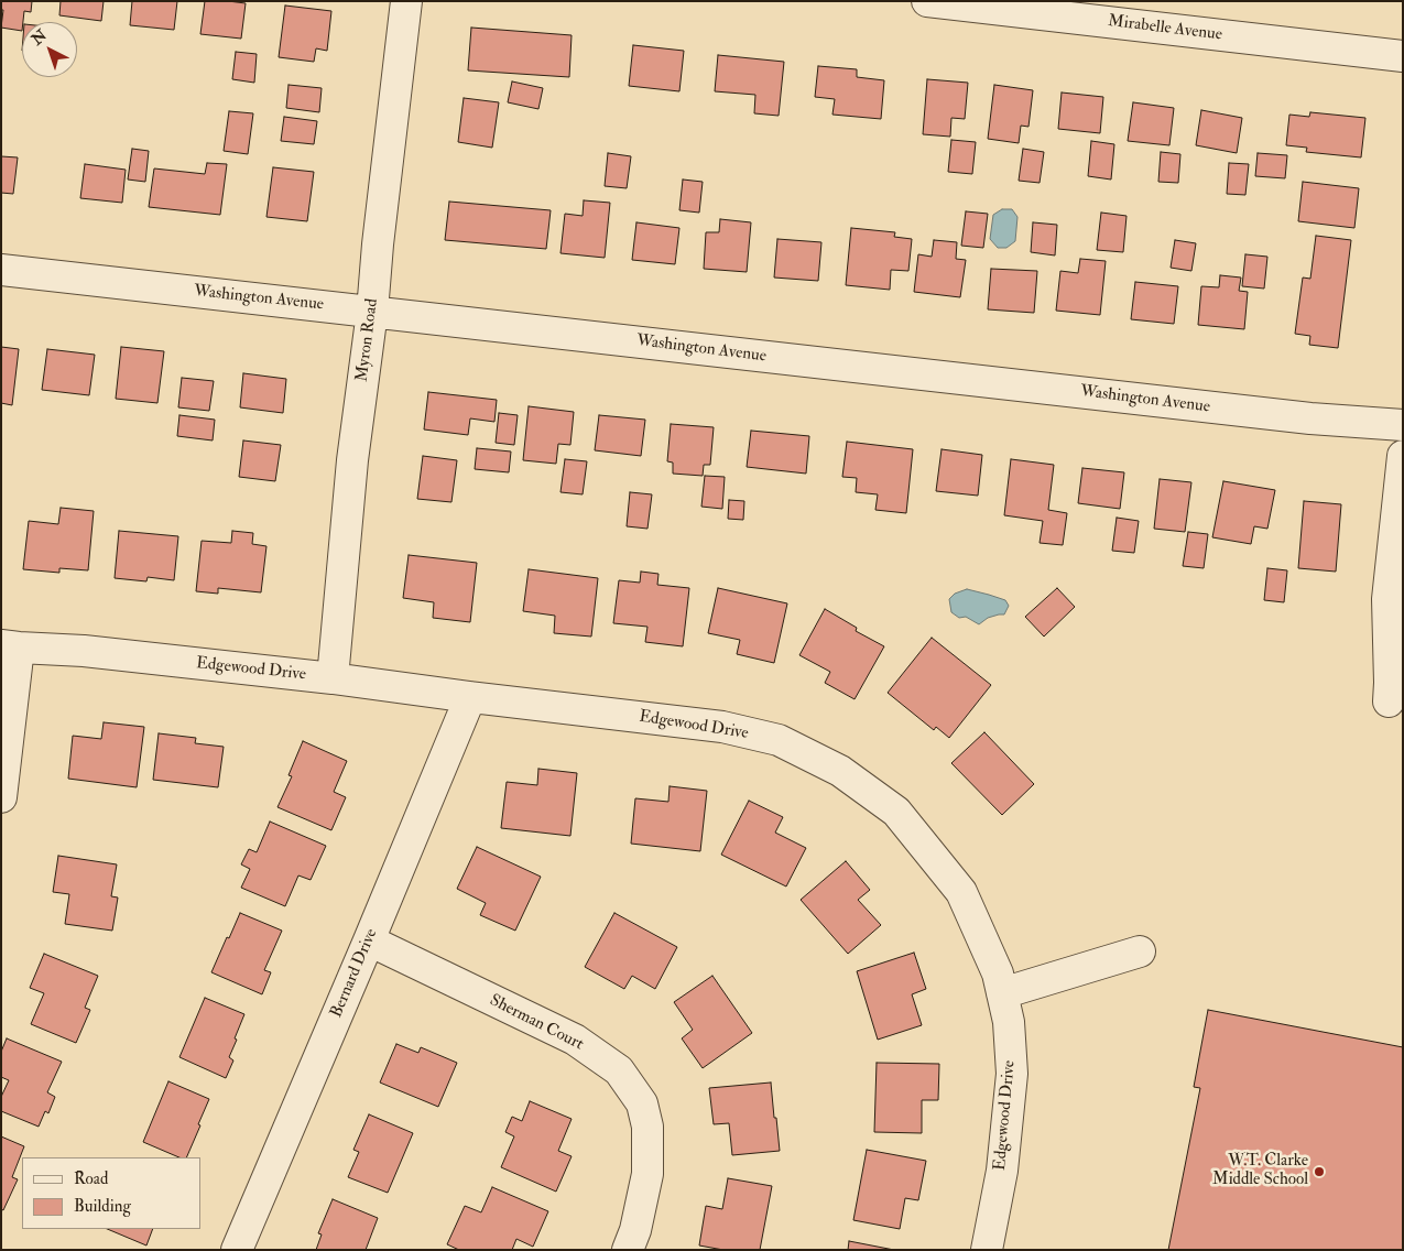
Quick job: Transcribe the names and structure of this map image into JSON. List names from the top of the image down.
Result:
{
  "streets": {
    "street": [
      "Mirabelle Avenue",
      "Washington Avenue",
      "Myron Road",
      "Edgewood Drive",
      "Bernard Drive",
      "Sherman Court"
    ]
  },
  "crossings": [
    ["Washington Avenue", "Myron Road"],
    ["Myron Road", "Edgewood Drive"],
    ["Edgewood Drive", "Bernard Drive"],
    ["Bernard Drive", "Sherman Court"]
  ],
  "places": ["W.T. Clarke Middle School"],
  "legend": ["Road", "Building"],
  "north": "top left"
}
